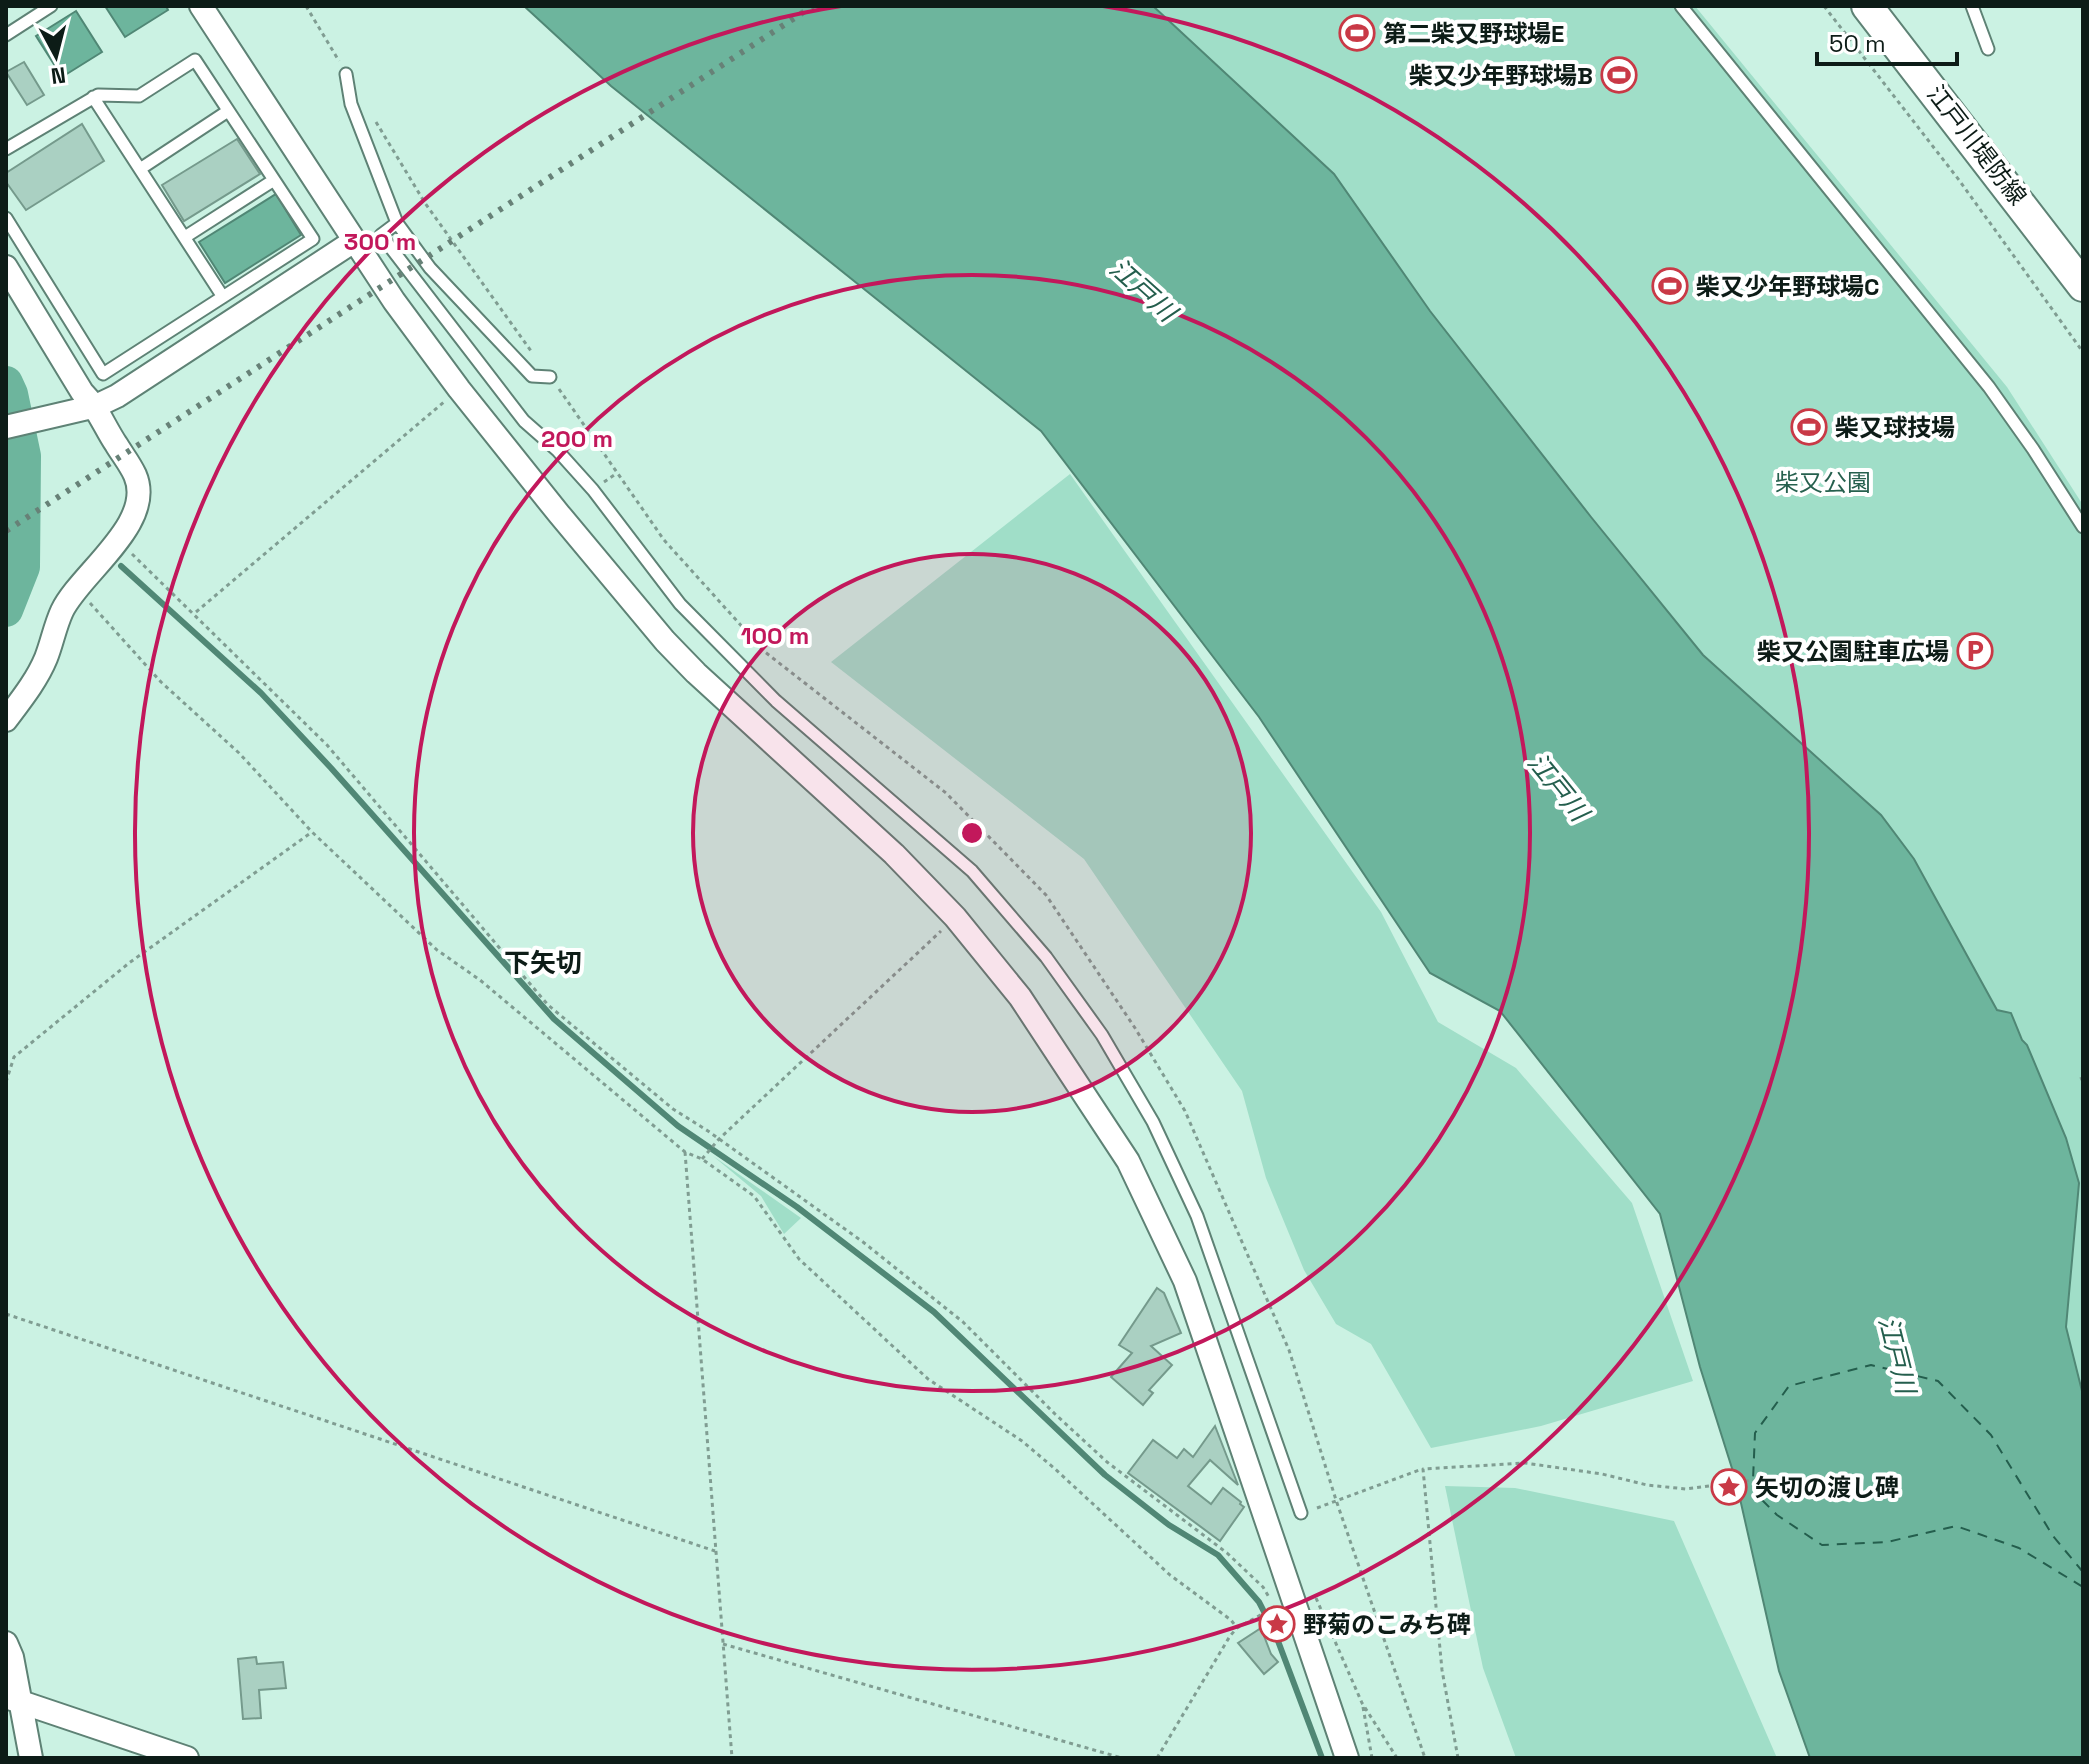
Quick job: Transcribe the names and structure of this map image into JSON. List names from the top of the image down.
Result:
{
  "streets": {
    "main road": ["江戸川堤防線"]
  },
  "districts": ["下矢切"],
  "water": ["江戸川"],
  "parks": ["柴又公園"],
  "places": {
    "sports": [
      "第二柴又野球場E",
      "柴又少年野球場B",
      "柴又少年野球場C",
      "柴又球技場"
    ],
    "parking": ["柴又公園駐車広場"],
    "place": ["矢切の渡し碑", "野菊のこみち碑"]
  },
  "scale_bar": "50 m",
  "north": "bottom",
  "rings": ["300 m", "200 m", "100 m"]
}
